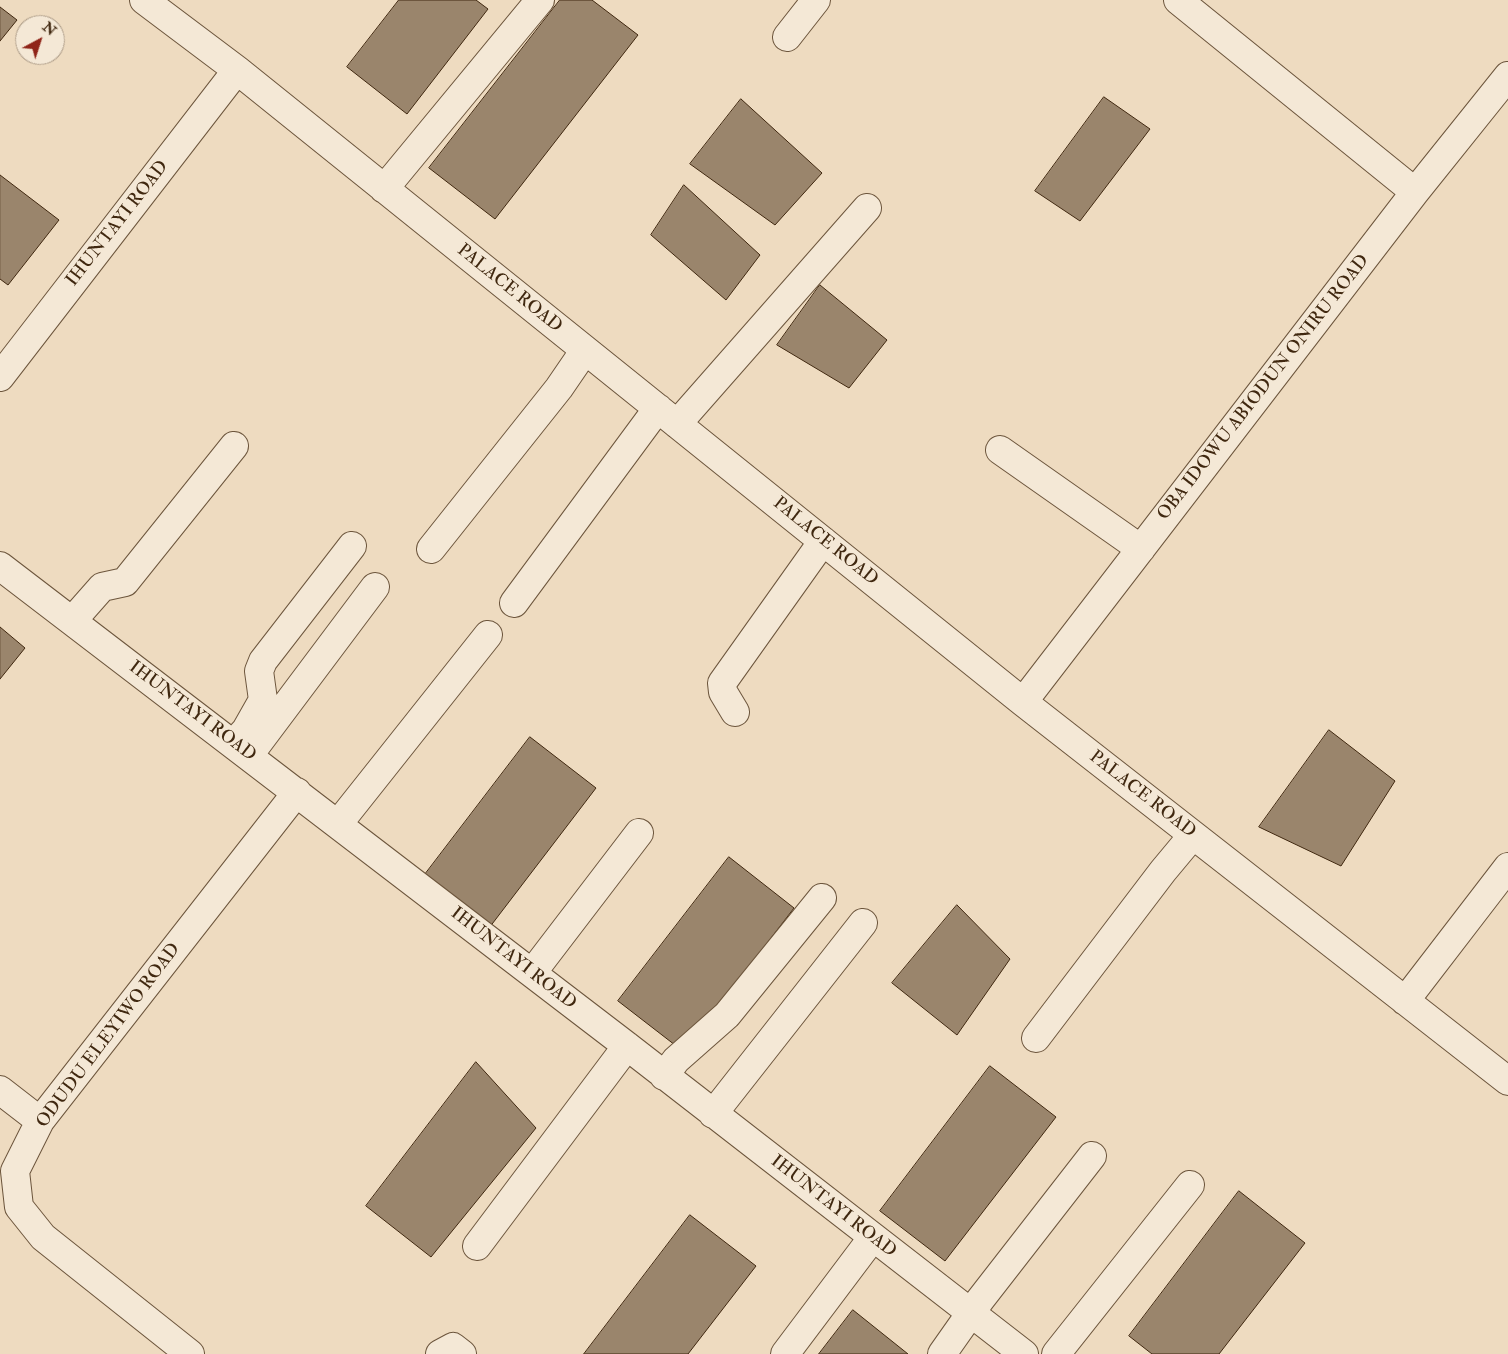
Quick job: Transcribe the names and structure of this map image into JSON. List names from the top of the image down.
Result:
{
  "streets": {
    "street": [
      "IHUNTAYI ROAD",
      "PALACE ROAD",
      "OBA IDOWU ABIODUN ONIRU ROAD",
      "ODUDU ELEYIWO ROAD"
    ]
  },
  "crossings": [
    ["IHUNTAYI ROAD", "PALACE ROAD"],
    ["IHUNTAYI ROAD", "ODUDU ELEYIWO ROAD"],
    ["PALACE ROAD", "OBA IDOWU ABIODUN ONIRU ROAD"]
  ],
  "north": "top right"
}
